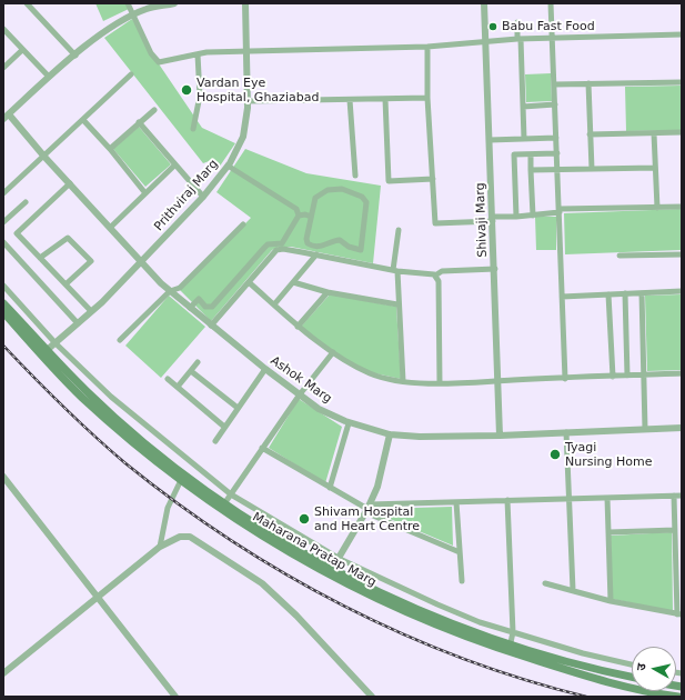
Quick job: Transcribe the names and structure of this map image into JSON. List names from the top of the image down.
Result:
{
  "streets": {
    "main road": ["Maharana Pratap Marg"],
    "street": ["Prithviraj Marg", "Shivaji Marg", "Ashok Marg"]
  },
  "crossings": [
    ["Prithviraj Marg", "Ashok Marg"],
    ["Prithviraj Marg", "Maharana Pratap Marg"],
    ["Shivaji Marg", "Ashok Marg"]
  ],
  "places": [
    "Babu Fast Food",
    "Vardan Eye Hospital, Ghaziabad",
    "Tyagi Nursing Home",
    "Shivam Hospital and Heart Centre"
  ],
  "north": "left"
}
